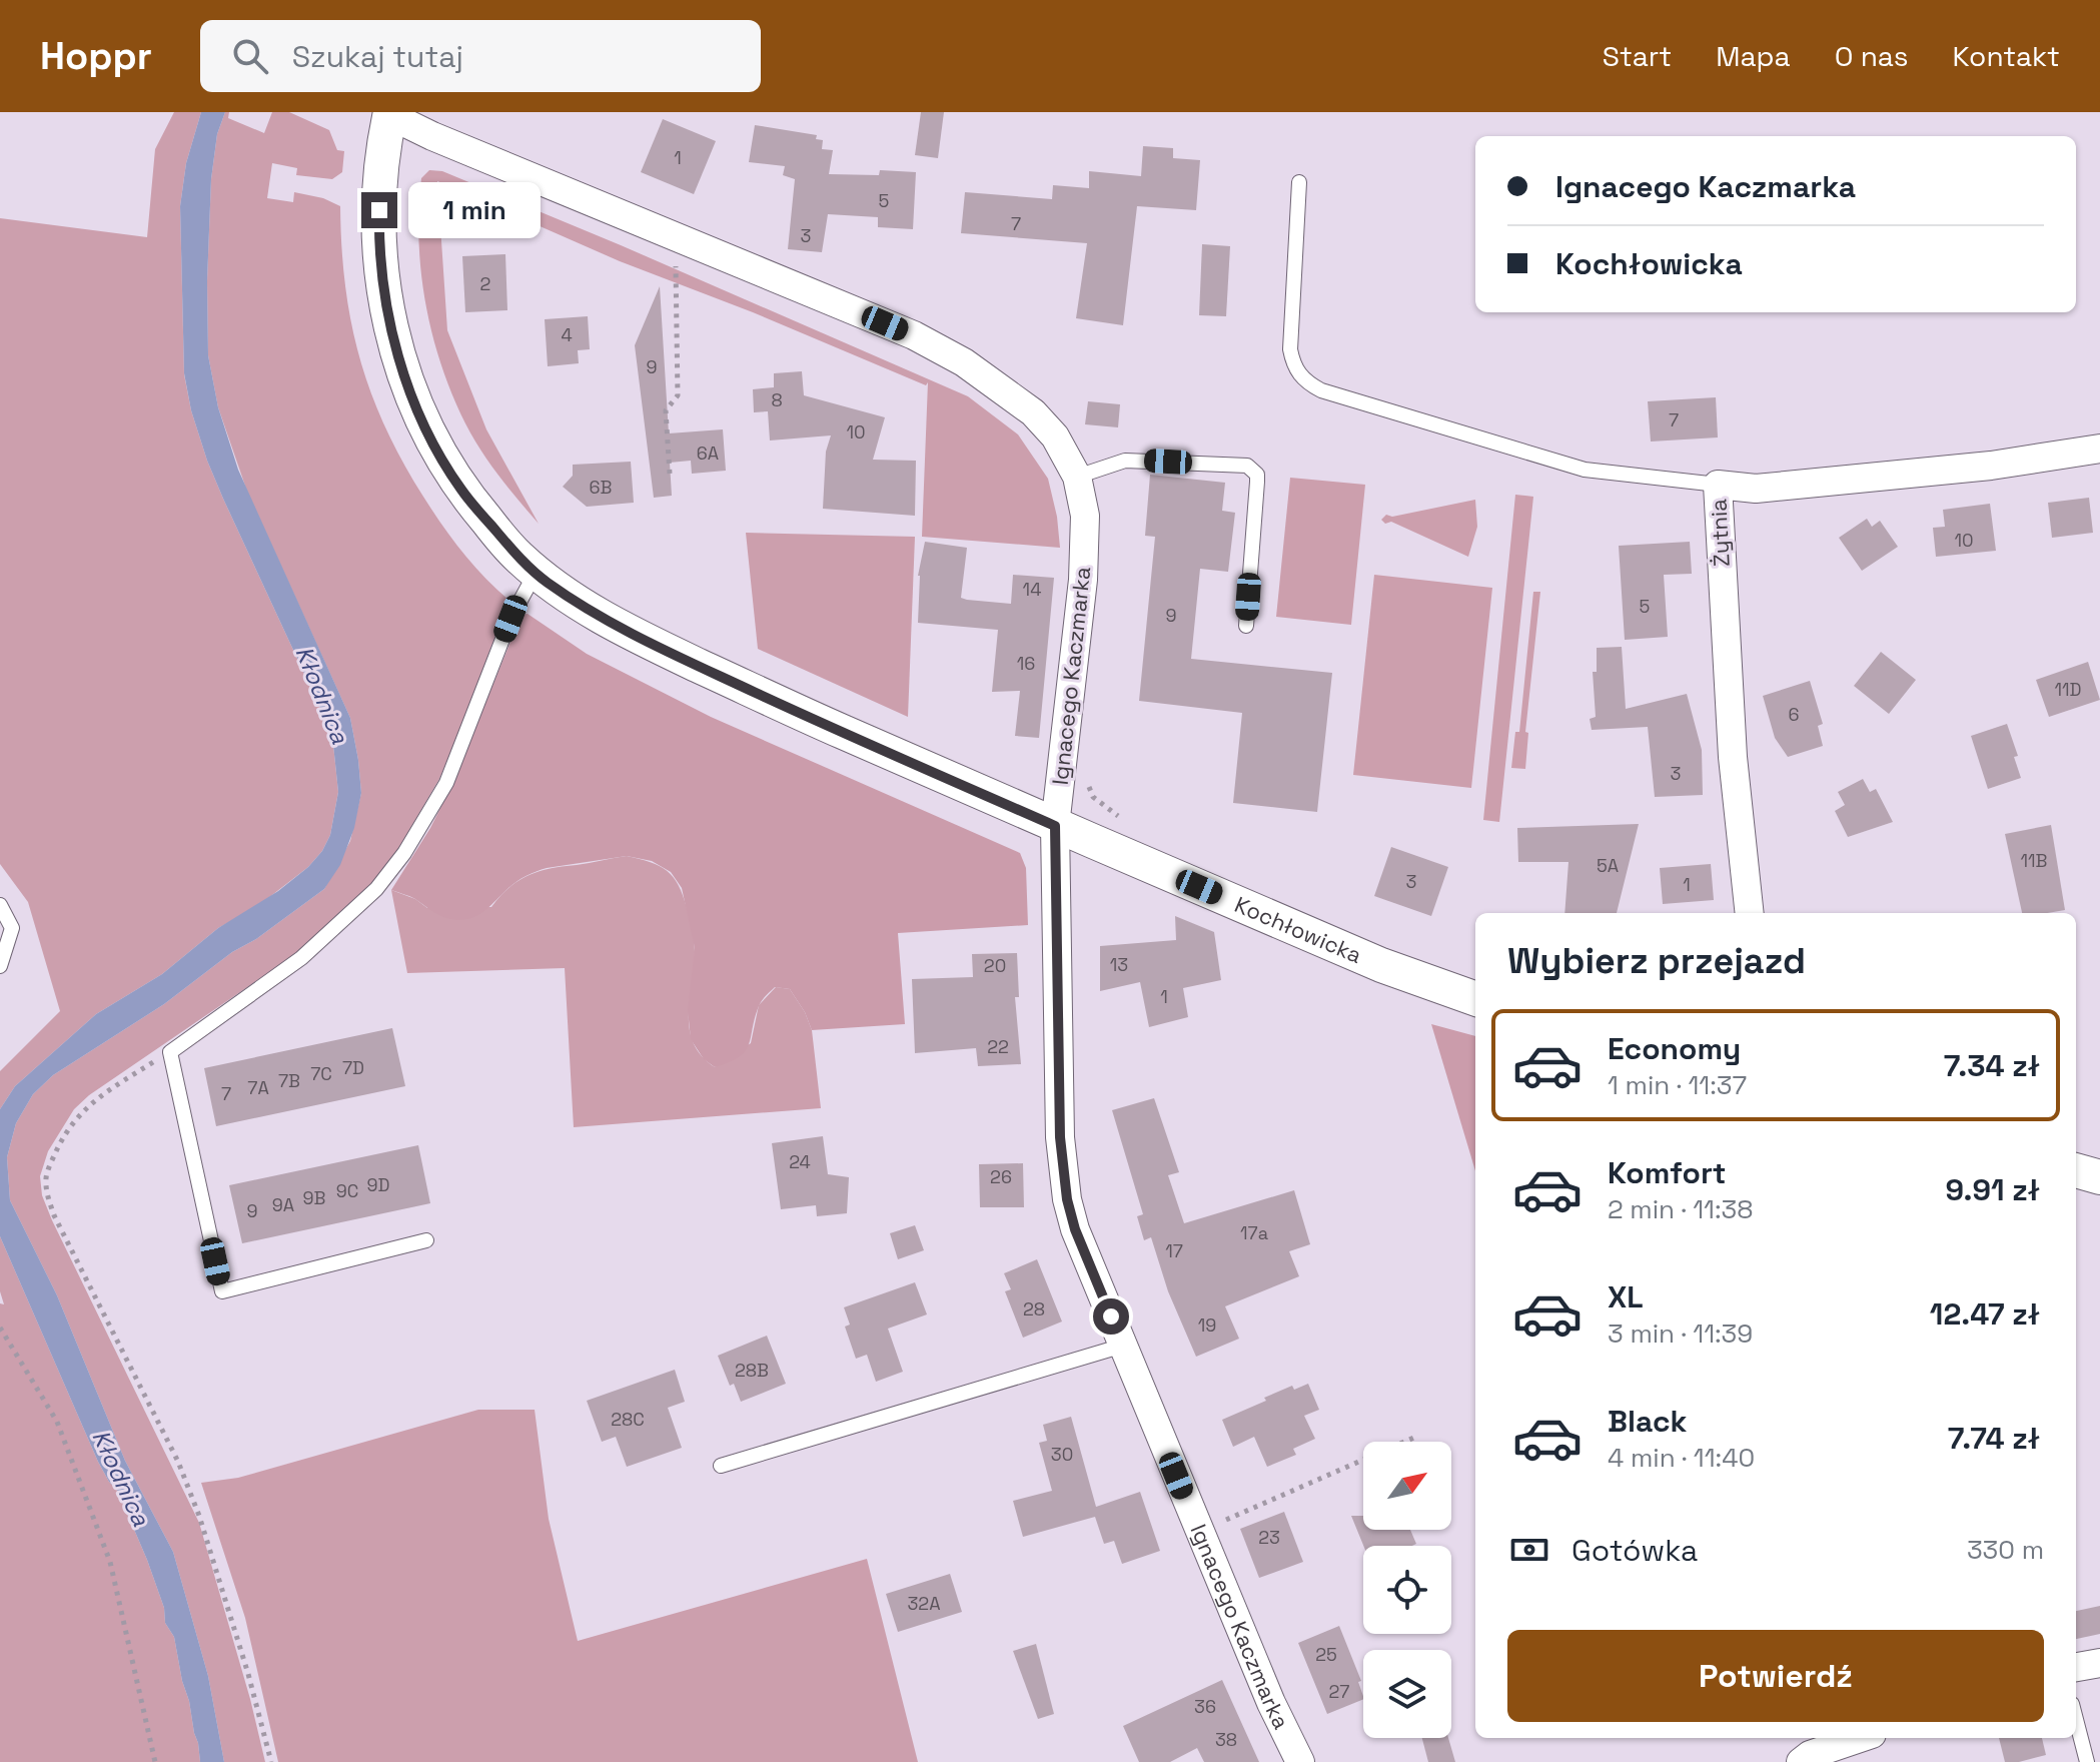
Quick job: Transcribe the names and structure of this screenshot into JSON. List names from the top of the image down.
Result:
{
  "streets": {
    "street": ["Żytnia", "Ignacego Kaczmarka", "Kochłowicka"]
  },
  "crossings": [
    ["Ignacego Kaczmarka", "Kochłowicka"]
  ],
  "water": ["Kłodnica"],
  "house_numbers": [
    "1",
    "5",
    "7",
    "3",
    "2",
    "4",
    "9",
    "8",
    "7",
    "10",
    "6A",
    "6B",
    "10",
    "14",
    "5",
    "9",
    "16",
    "11D",
    "6",
    "3",
    "11B",
    "5A",
    "3",
    "1",
    "13",
    "20",
    "1",
    "22",
    "7D",
    "7C",
    "7B",
    "7A",
    "7",
    "24",
    "26",
    "9D",
    "9C",
    "9B",
    "9A",
    "9",
    "17a",
    "17",
    "28",
    "19",
    "28B",
    "28C",
    "30",
    "23",
    "32A",
    "25",
    "27",
    "36",
    "38"
  ],
  "north": "top right",
  "page": {
    "header": "Hoppr",
    "search": "Szukaj tutaj",
    "nav": [
      "Start",
      "Mapa",
      "O nas",
      "Kontakt"
    ],
    "banner": ["Ignacego Kaczmarka", "Kochłowicka"],
    "bubble": "1 min",
    "heading": "Wybierz przejazd",
    "list": [
      {
        "name": "Economy",
        "note": "1 min · 11:37",
        "value": "7.34 zł"
      },
      {
        "name": "Komfort",
        "note": "2 min · 11:38",
        "value": "9.91 zł"
      },
      {
        "name": "XL",
        "note": "3 min · 11:39",
        "value": "12.47 zł"
      },
      {
        "name": "Black",
        "note": "4 min · 11:40",
        "value": "7.74 zł"
      }
    ],
    "pay": ["Gotówka", "330 m"],
    "buttons": "Potwierdź"
  }
}
